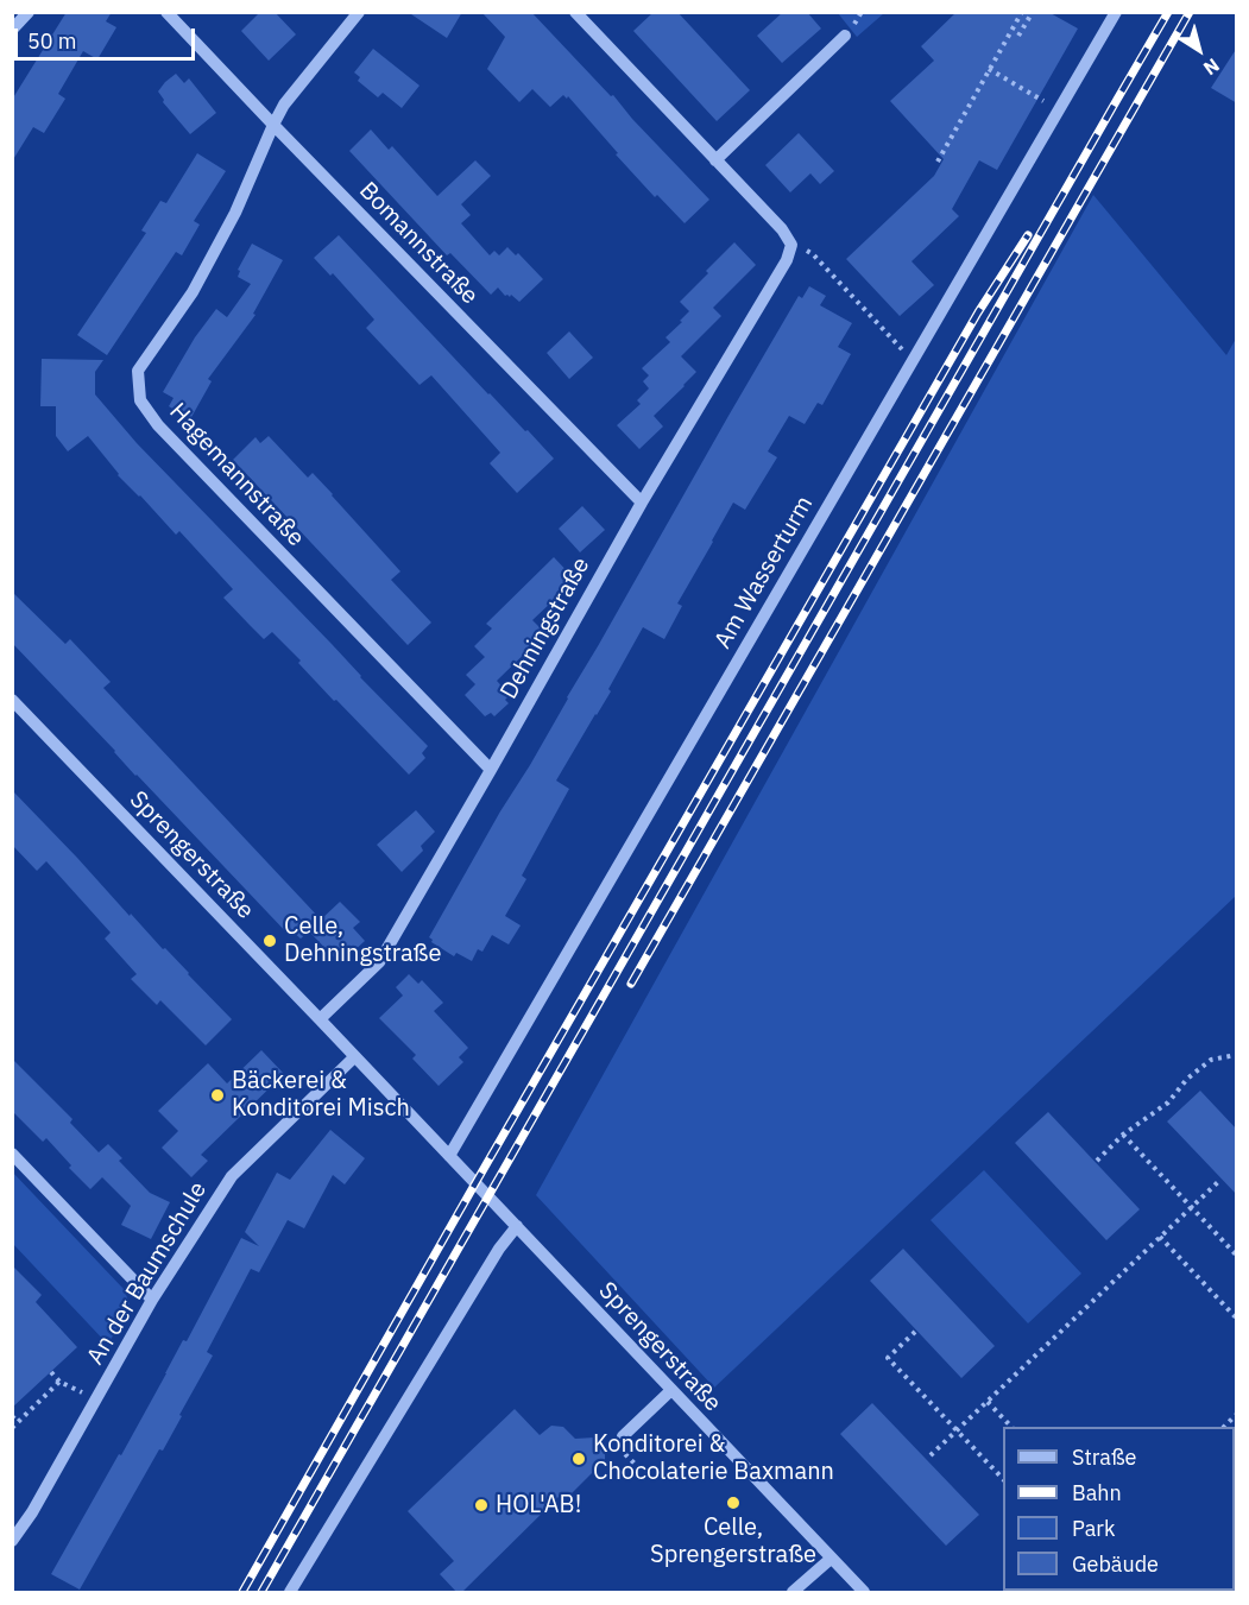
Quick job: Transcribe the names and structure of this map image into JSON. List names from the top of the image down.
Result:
{
  "streets": {
    "street": [
      "Bomannstraße",
      "Hagemannstraße",
      "Am Wasserturm",
      "Dehningstraße",
      "Sprengerstraße",
      "An der Baumschule"
    ]
  },
  "crossings": [
    ["Bomannstraße", "Hagemannstraße"],
    ["Bomannstraße", "Dehningstraße"],
    ["Hagemannstraße", "Dehningstraße"],
    ["Am Wasserturm", "Sprengerstraße"],
    ["Dehningstraße", "Sprengerstraße"],
    ["Sprengerstraße", "An der Baumschule"]
  ],
  "places": [
    "Celle, Dehningstraße",
    "Bäckerei & Konditorei Misch",
    "Konditorei & Chocolaterie Baxmann",
    "Celle, Sprengerstraße",
    "HOL'AB!"
  ],
  "legend": [
    "Straße",
    "Bahn",
    "Park",
    "Gebäude"
  ],
  "scale_bar": "50 m",
  "north": "bottom right"
}
